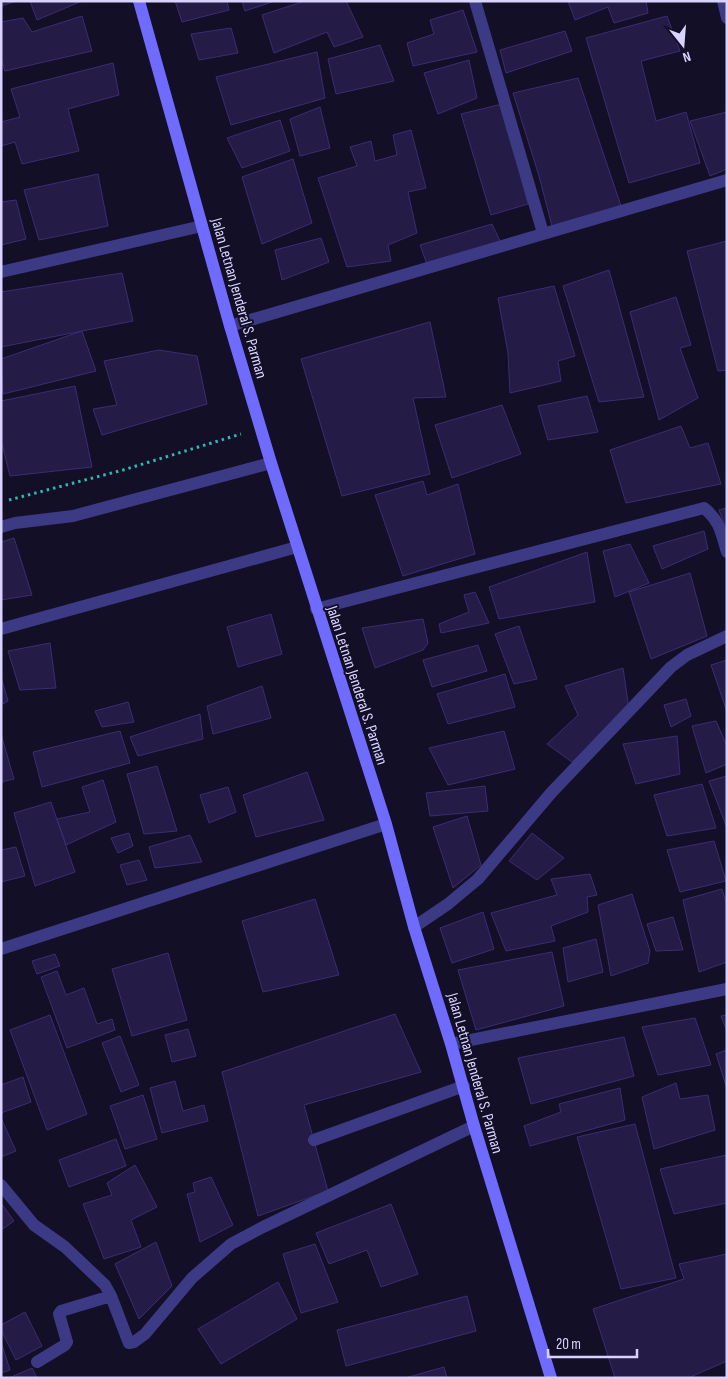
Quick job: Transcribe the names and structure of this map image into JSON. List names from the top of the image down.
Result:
{
  "streets": {
    "main road": ["Jalan Letnan Jenderal S. Parman"]
  },
  "scale_bar": "20 m",
  "north": "bottom"
}
